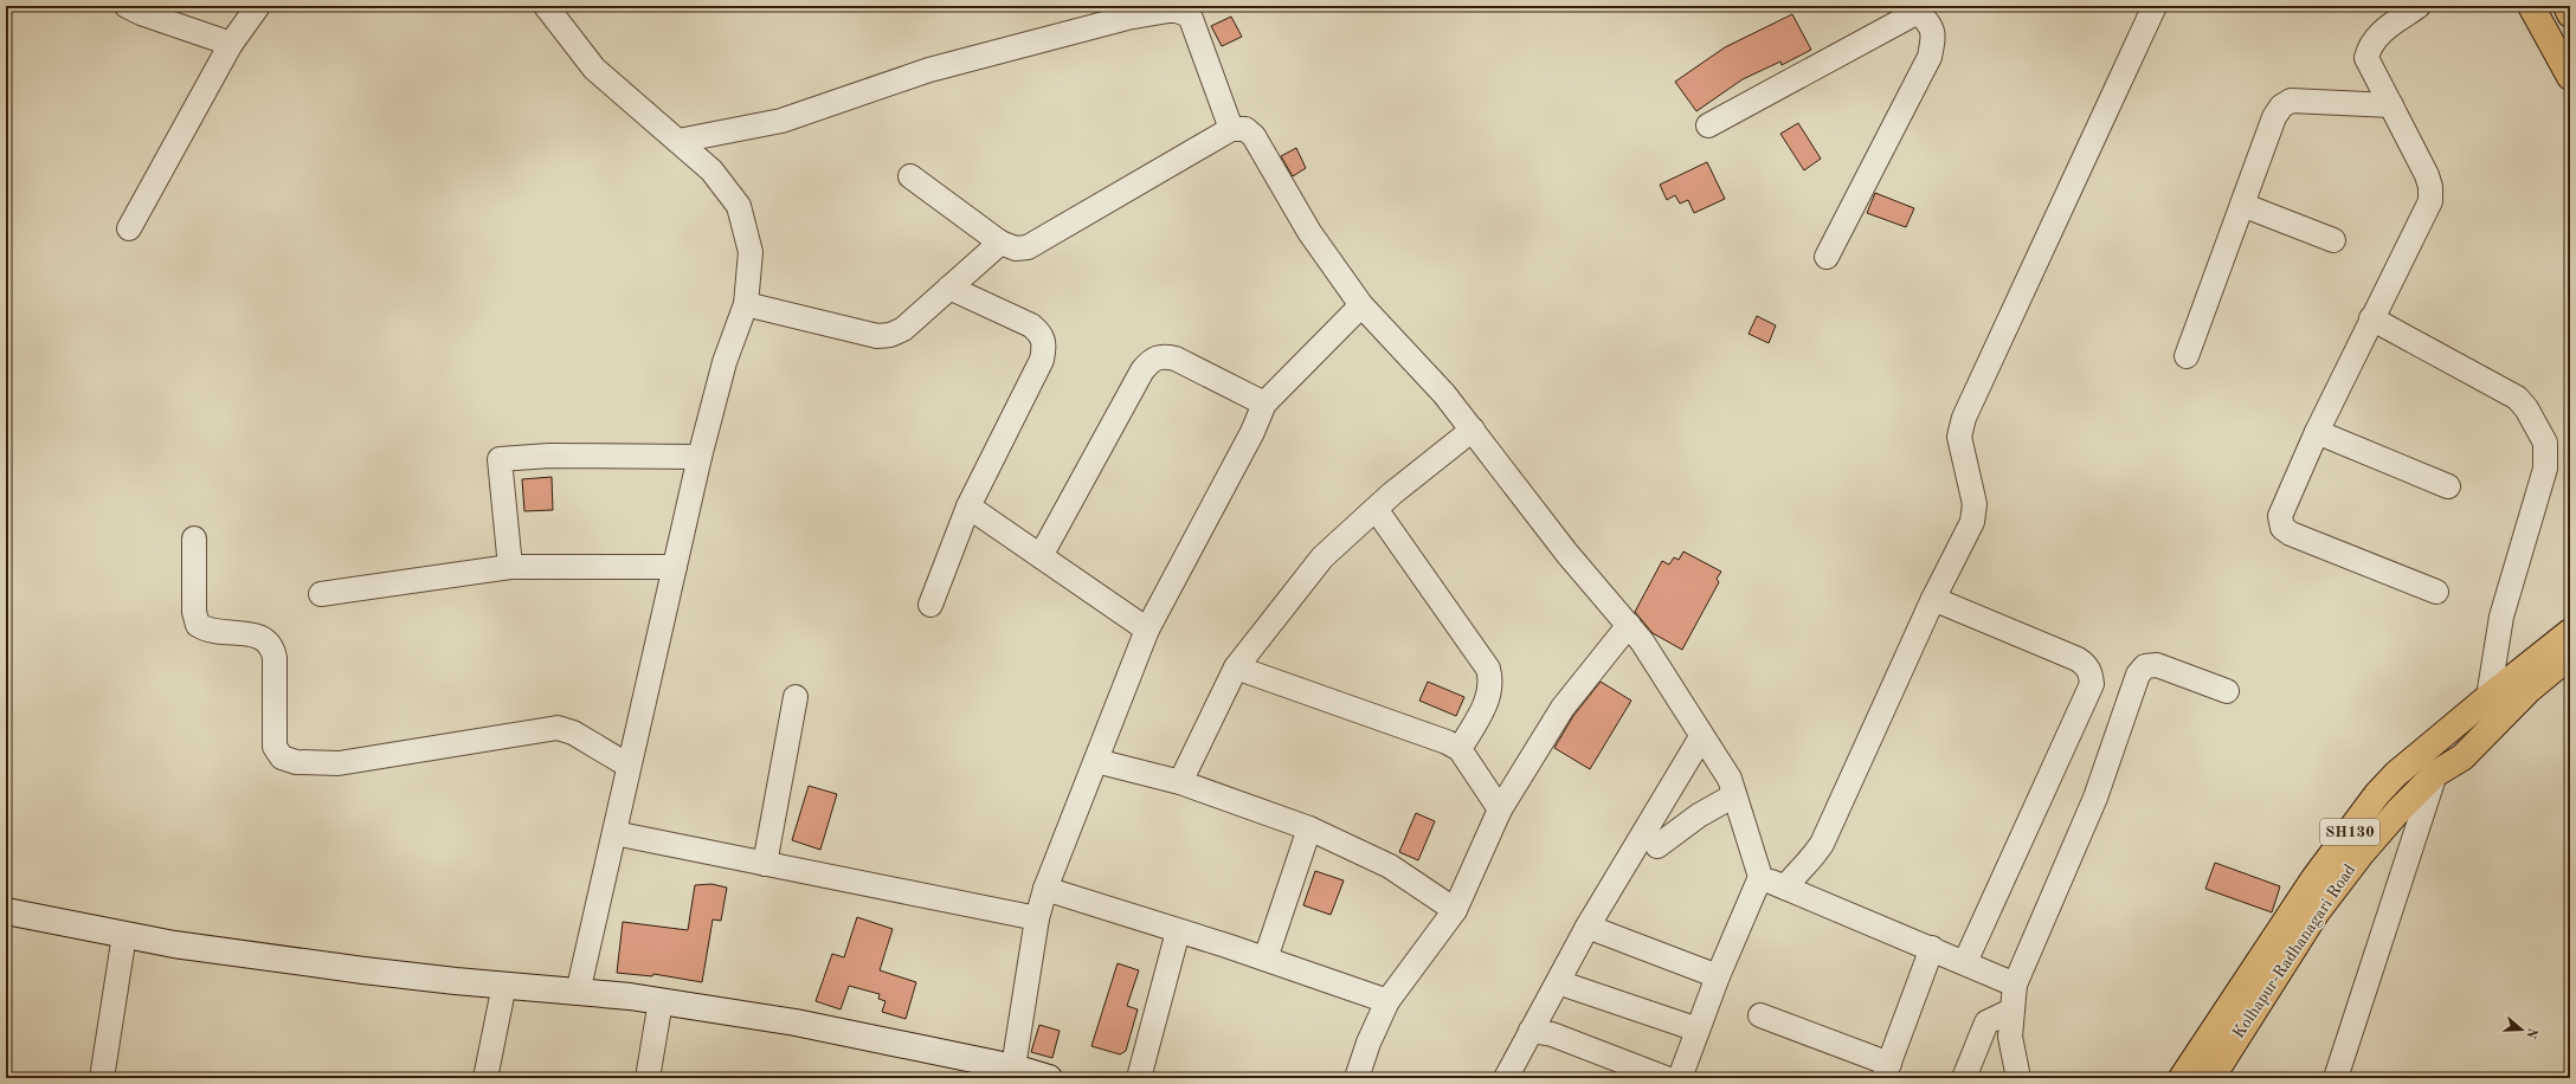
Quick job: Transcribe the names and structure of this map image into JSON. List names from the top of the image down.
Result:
{
  "streets": {
    "main road": ["SH130", "Kolhapur-Radhanagari Road"]
  },
  "north": "right"
}
